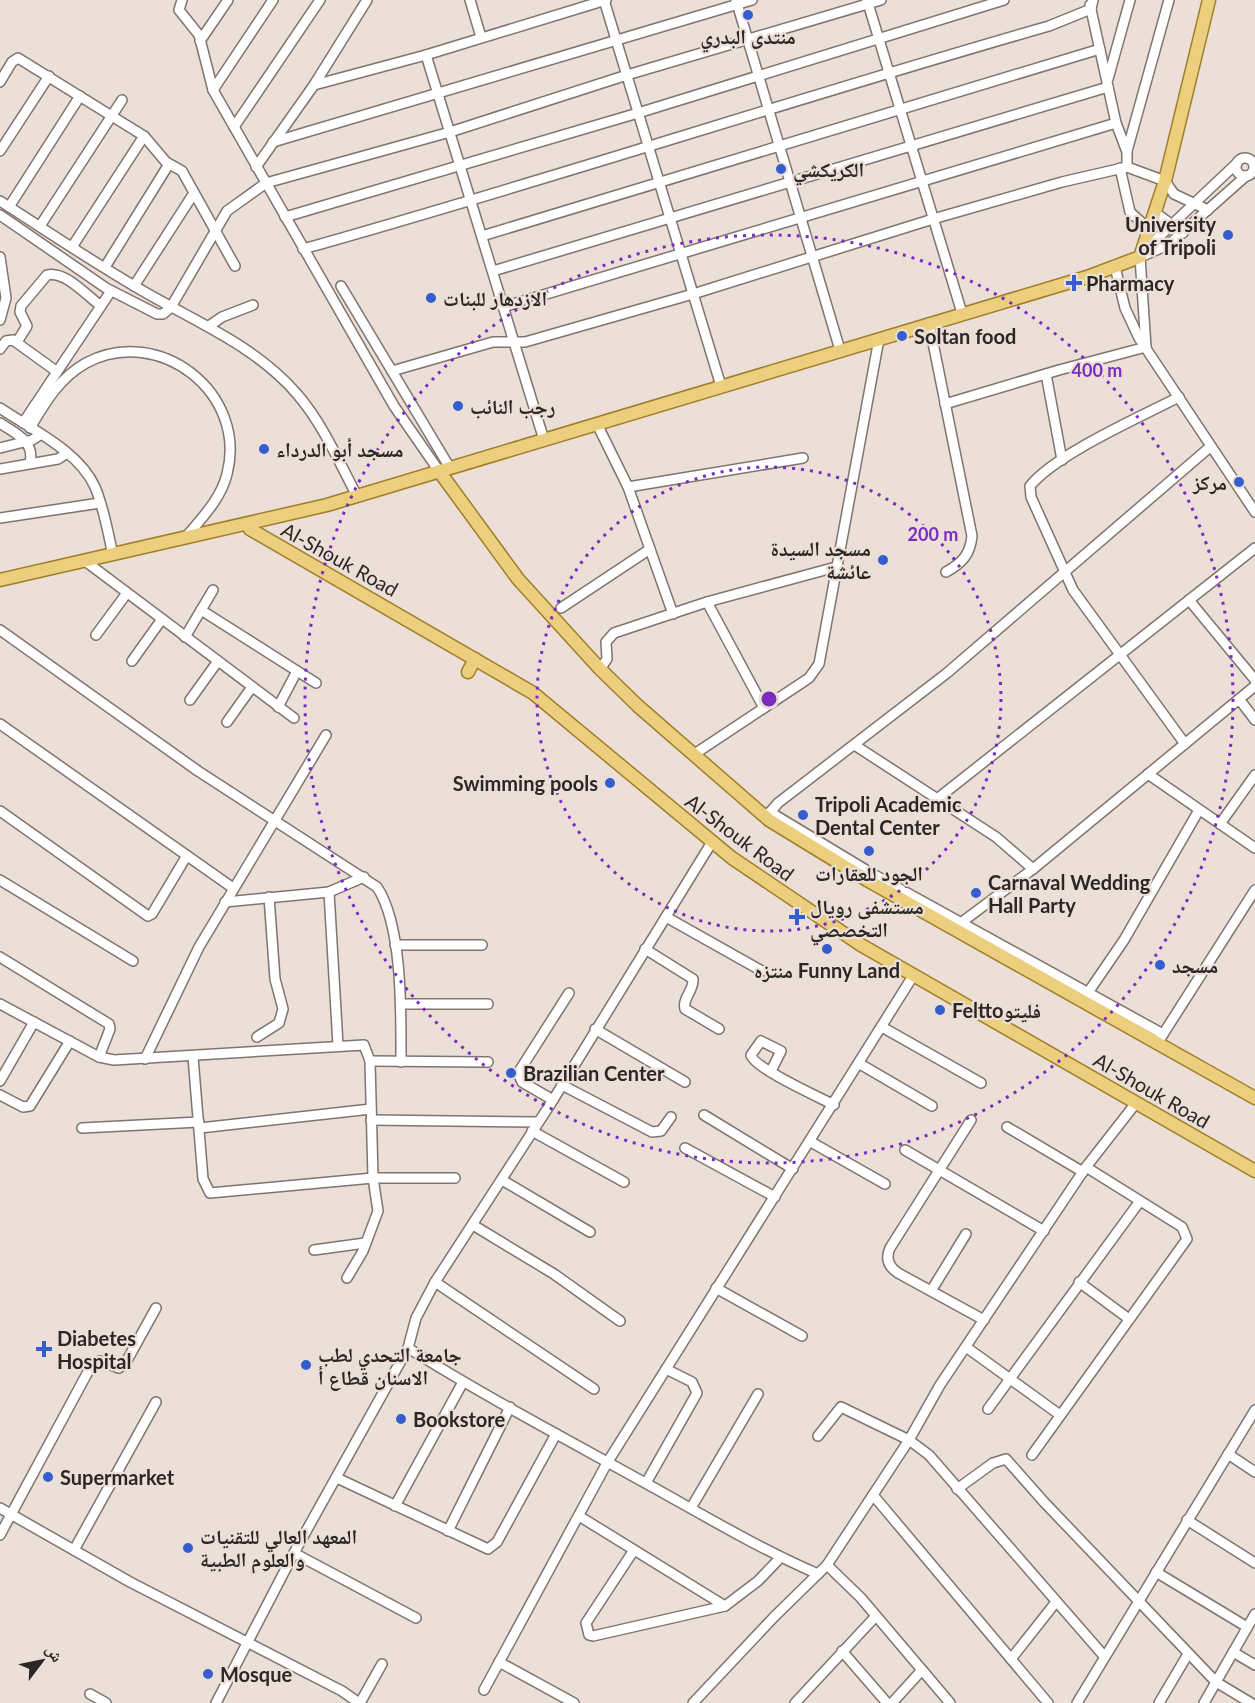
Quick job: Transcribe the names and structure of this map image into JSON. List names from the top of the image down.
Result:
{
  "streets": {
    "main road": ["Al-Shouk Road"]
  },
  "places": {
    "other": [
      "منتدى البدري",
      "الكريكشي",
      "University of Tripoli",
      "الازدهار للبنات",
      "Soltan food",
      "رجب النائب",
      "مسجد أبو الدرداء",
      "مركز",
      "مسجد السيدة عائشة",
      "Swimming pools",
      "Tripoli Academic Dental Center",
      "الجود للعقارات",
      "Carnaval Wedding Hall Party",
      "منتزه Funny Land",
      "مسجد",
      "Felttoفليتو",
      "Brazilian Center",
      "جامعة التحدي لطب الاسنان قطاع أ",
      "Bookstore",
      "Supermarket",
      "المعهد العالي للتقنيات والعلوم الطبية",
      "Mosque"
    ],
    "health": ["Pharmacy", "مستشفى رويال التخصصي", "Diabetes Hospital"]
  },
  "north": "top right",
  "rings": ["400 m", "200 m"]
}
